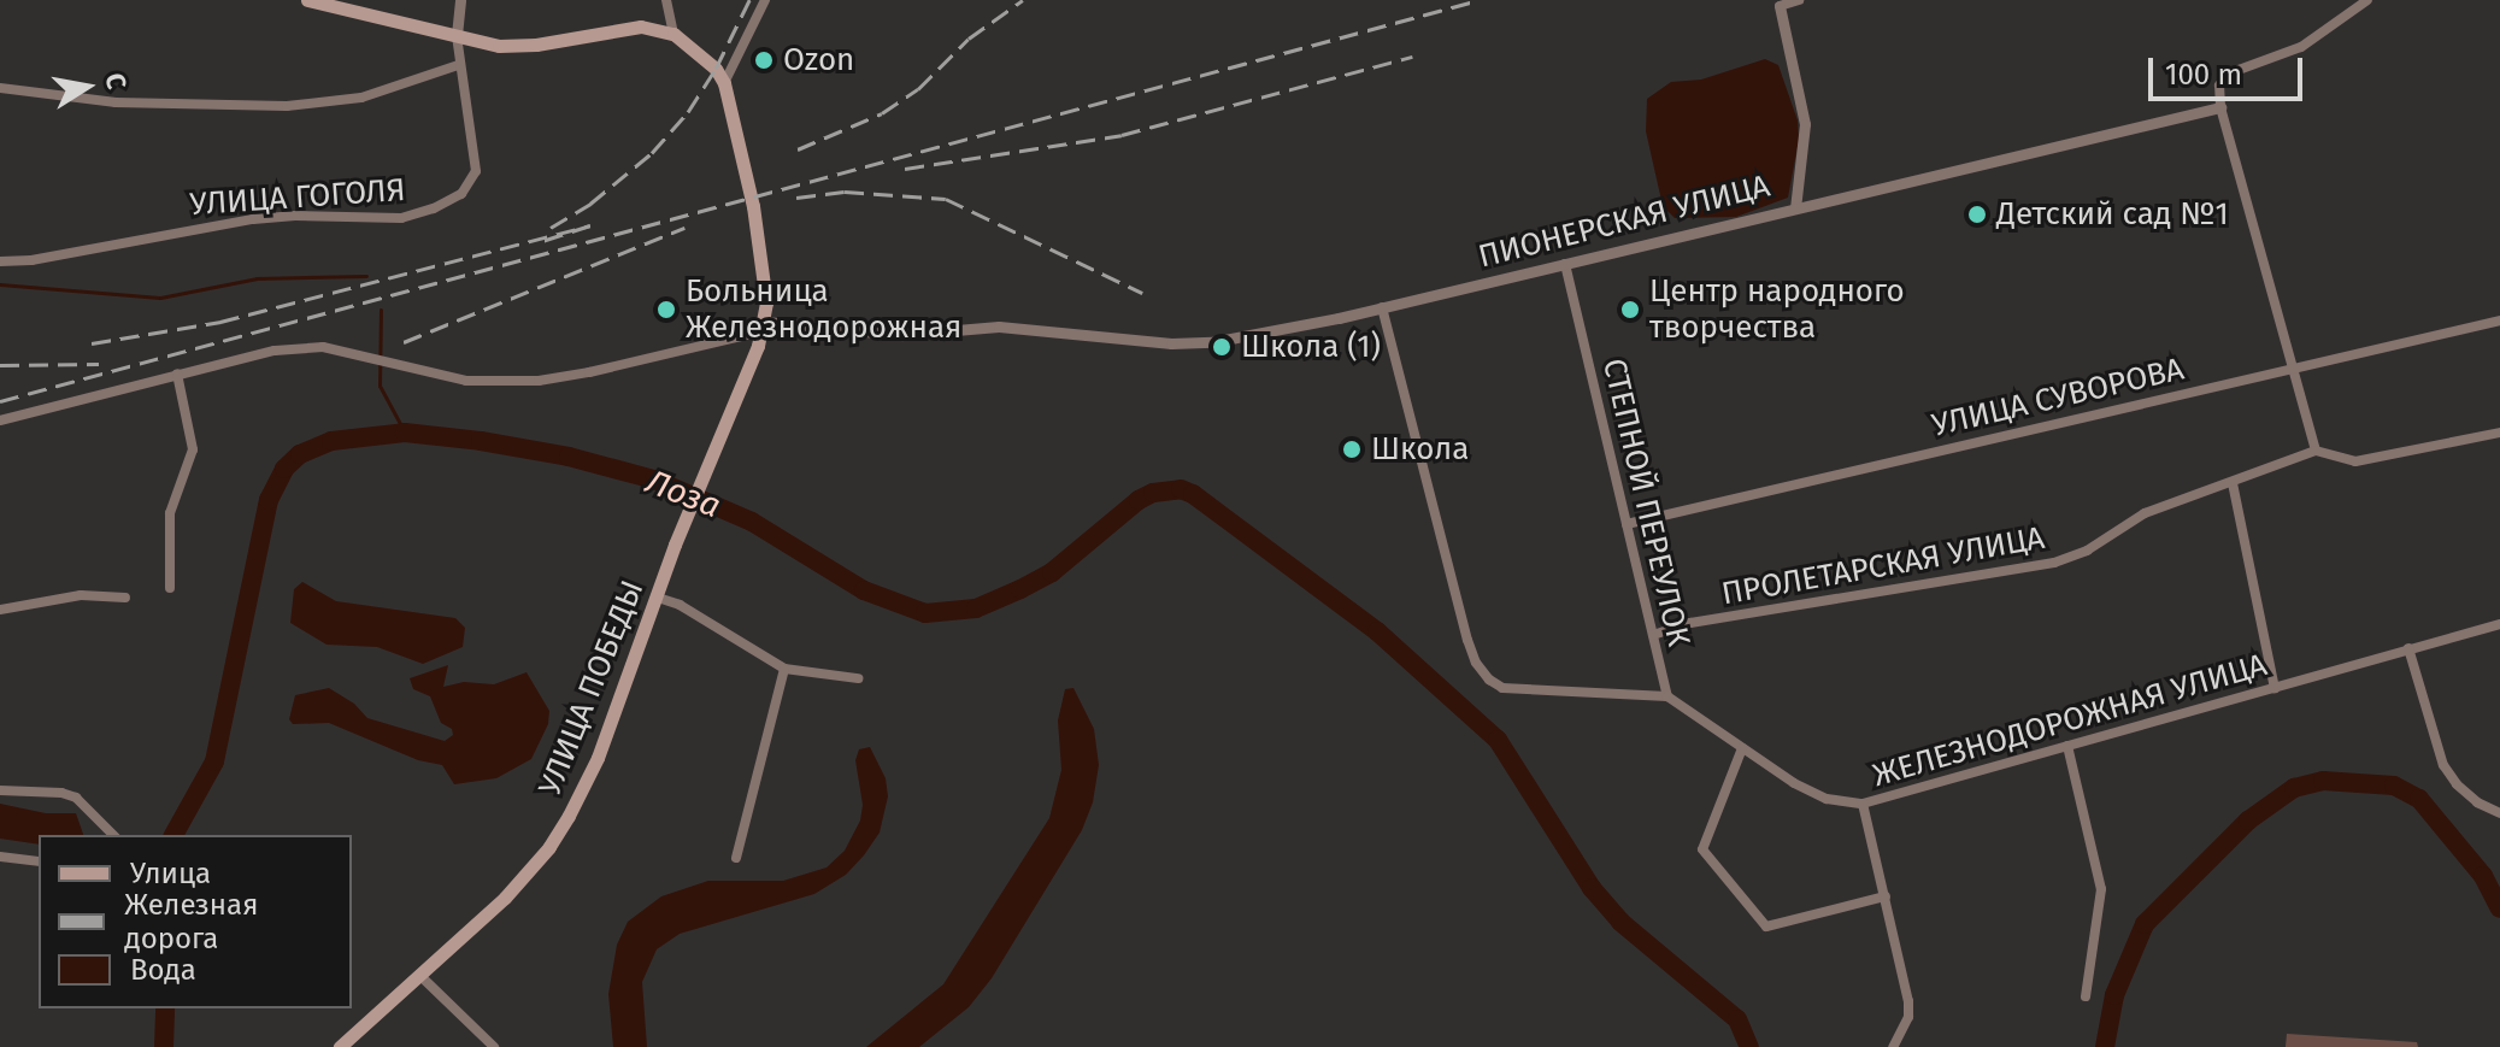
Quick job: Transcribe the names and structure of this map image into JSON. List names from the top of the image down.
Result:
{
  "streets": {
    "main road": ["УЛИЦА ПОБЕДЫ"],
    "street": [
      "УЛИЦА ГОГОЛЯ",
      "ПИОНЕРСКАЯ УЛИЦА",
      "УЛИЦА СУВОРОВА",
      "СТЕПНОЙ ПЕРЕУЛОК",
      "ПРОЛЕТАРСКАЯ УЛИЦА",
      "ЖЕЛЕЗНОДОРОЖНАЯ УЛИЦА"
    ]
  },
  "crossings": [
    ["ПИОНЕРСКАЯ УЛИЦА", "СТЕПНОЙ ПЕРЕУЛОК"],
    ["ПИОНЕРСКАЯ УЛИЦА", "УЛИЦА ПОБЕДЫ"],
    ["УЛИЦА СУВОРОВА", "СТЕПНОЙ ПЕРЕУЛОК"],
    ["СТЕПНОЙ ПЕРЕУЛОК", "ПРОЛЕТАРСКАЯ УЛИЦА"],
    ["СТЕПНОЙ ПЕРЕУЛОК", "ЖЕЛЕЗНОДОРОЖНАЯ УЛИЦА"]
  ],
  "water": ["Лоза"],
  "places": [
    "Ozon",
    "Детский сад №1",
    "Больница Железнодорожная",
    "Центр народного творчества",
    "Школа (1)",
    "Школа"
  ],
  "legend": ["Улица", "Железная дорога", "Вода"],
  "scale_bar": "100 m",
  "north": "right"
}
